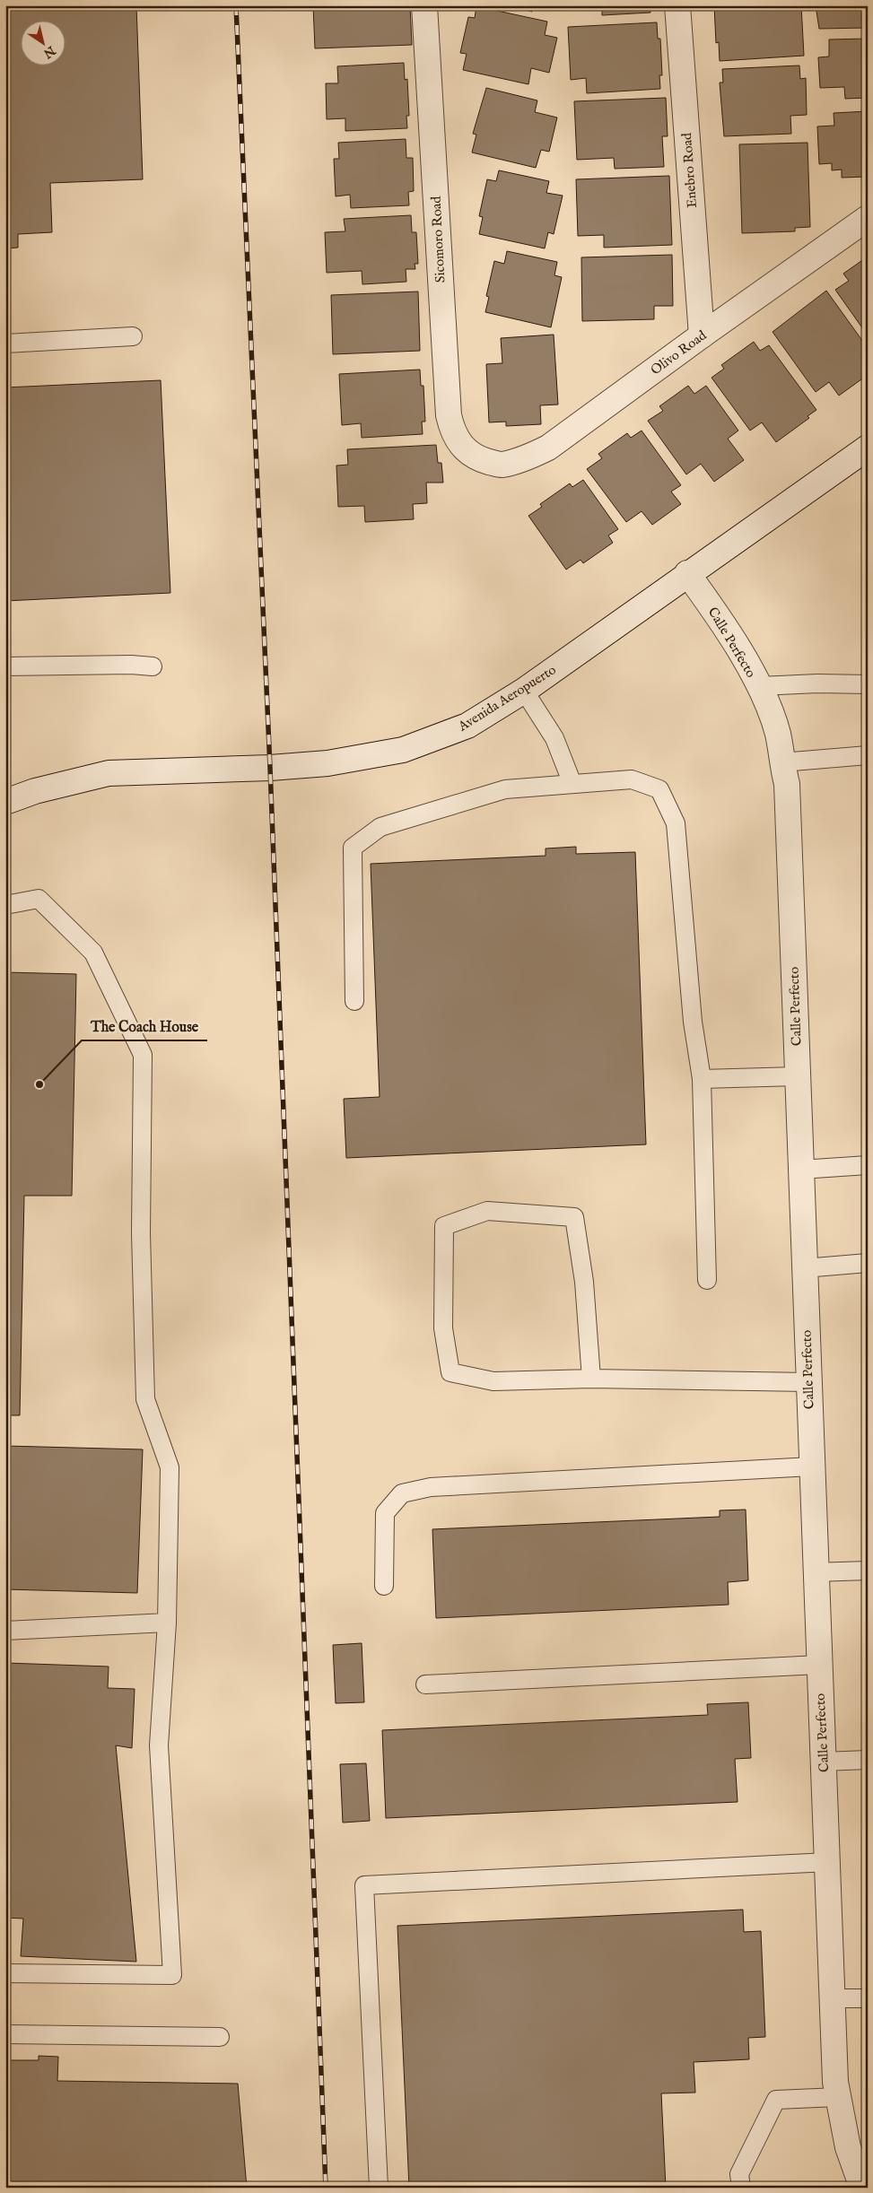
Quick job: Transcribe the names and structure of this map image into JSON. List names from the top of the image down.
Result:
{
  "streets": {
    "street": [
      "Enebro Road",
      "Sicomoro Road",
      "Olivo Road",
      "Calle Perfecto",
      "Avenida Aeropuerto"
    ]
  },
  "crossings": [
    ["Enebro Road", "Olivo Road"],
    ["Sicomoro Road", "Olivo Road"],
    ["Calle Perfecto", "Avenida Aeropuerto"]
  ],
  "places": ["The Coach House"],
  "north": "bottom right"
}
